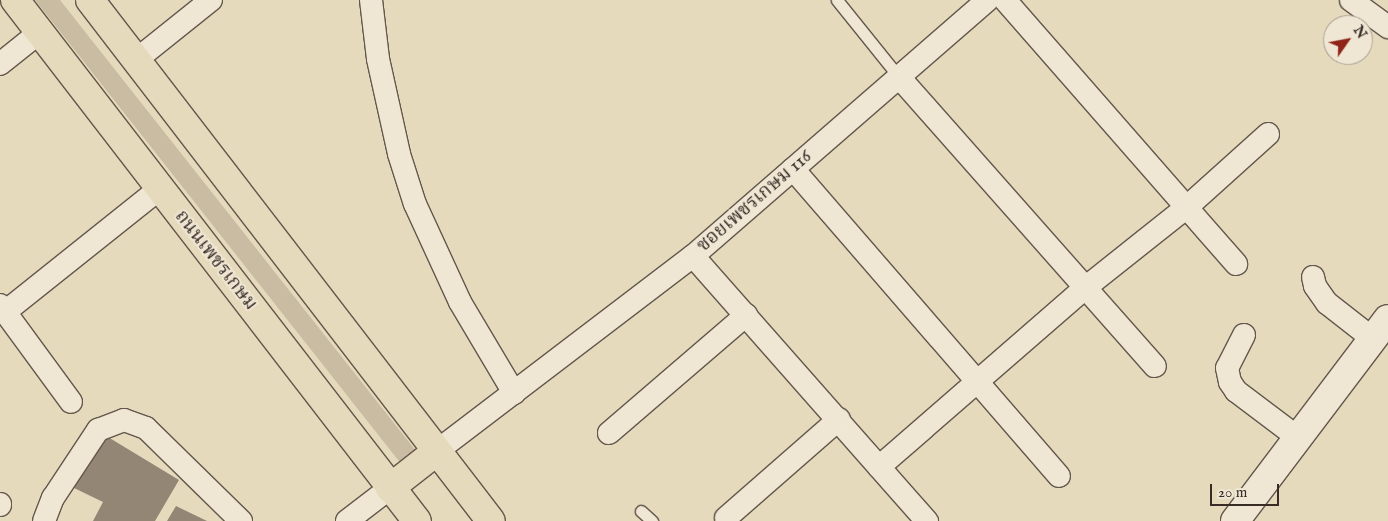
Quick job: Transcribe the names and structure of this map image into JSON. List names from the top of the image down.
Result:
{
  "streets": {
    "main road": ["ถนนเพชรเกษม"],
    "street": ["ซอยเพชรเกษม 116"]
  },
  "scale_bar": "20 m",
  "north": "top right"
}
